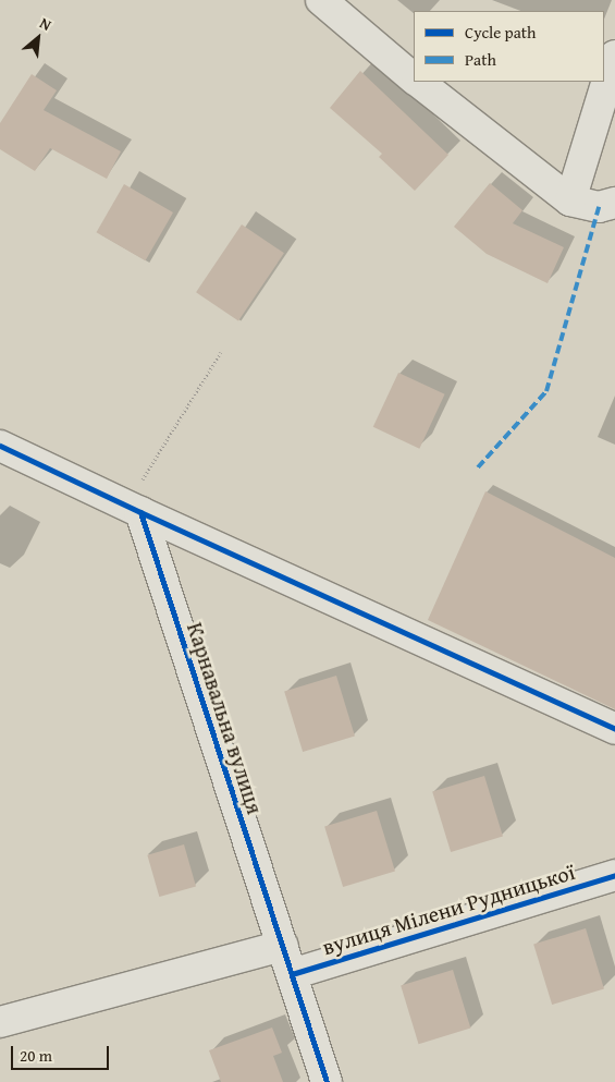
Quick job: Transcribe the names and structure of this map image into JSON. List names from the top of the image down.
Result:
{
  "streets": {
    "street": ["Карнавальна вулиця", "вулиця Мілени Рудницької"]
  },
  "crossings": [
    ["Карнавальна вулиця", "вулиця Мілени Рудницької"]
  ],
  "legend": ["Cycle path", "Path"],
  "scale_bar": "20 m",
  "north": "top right"
}
